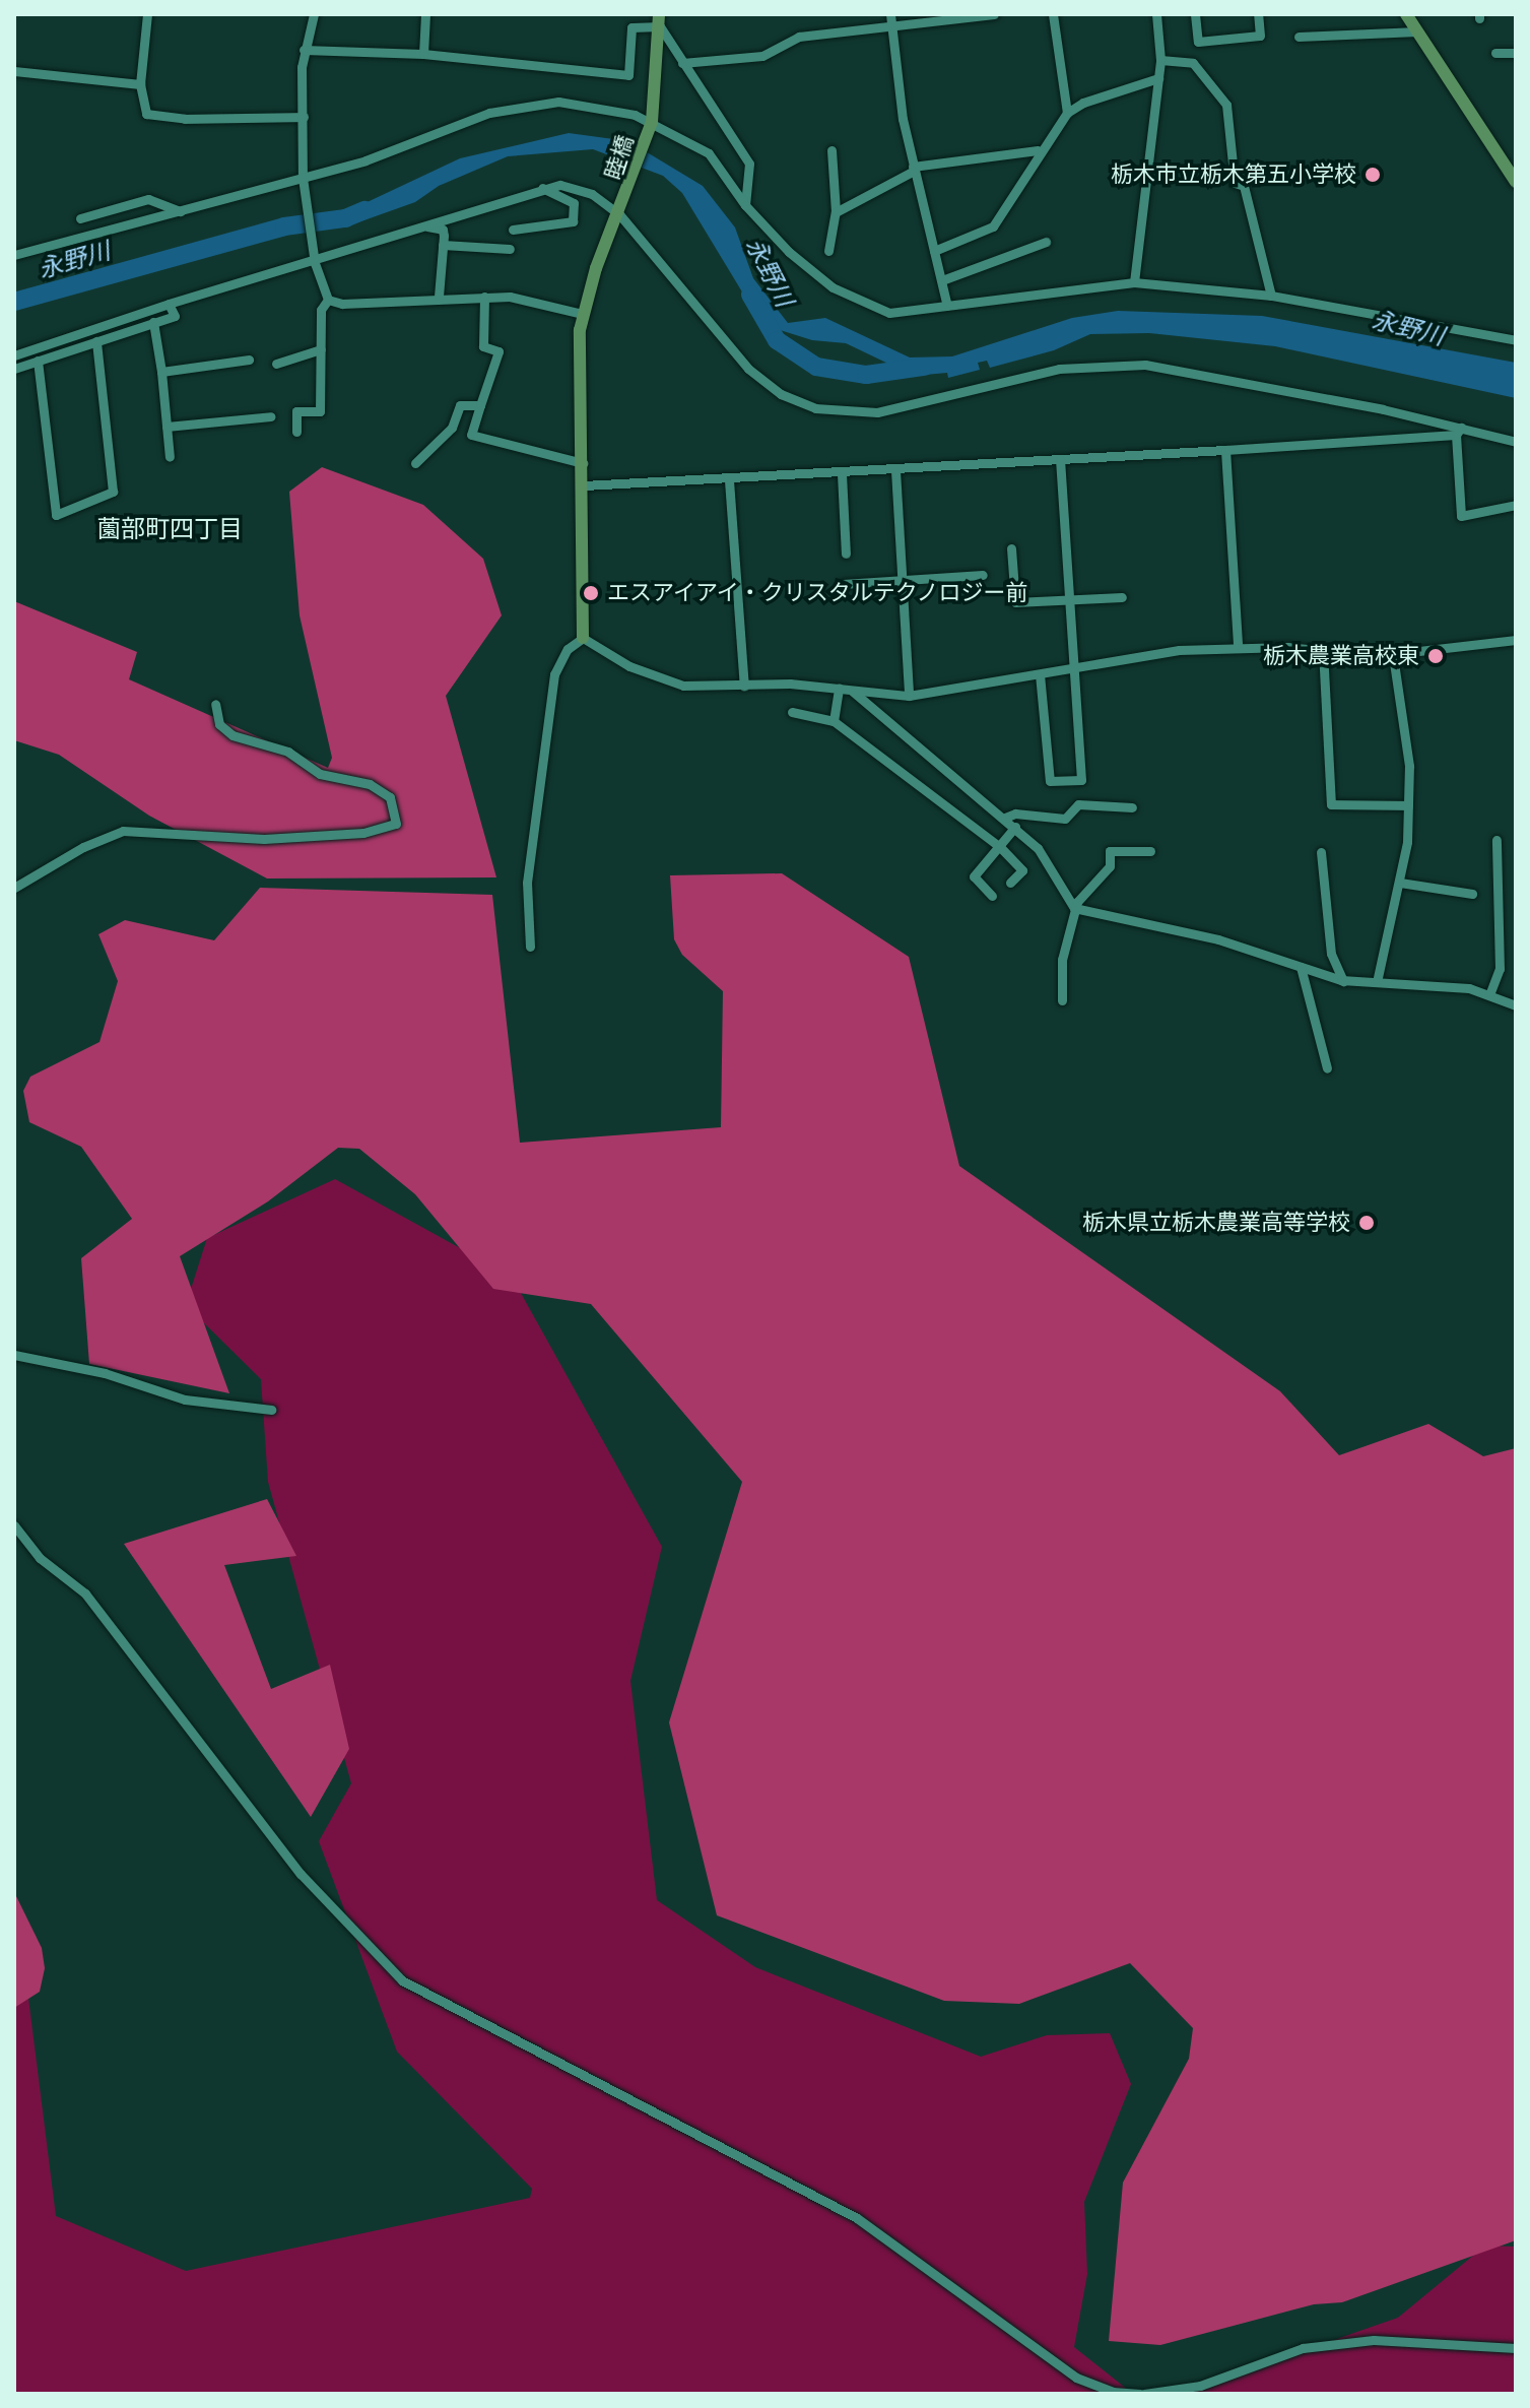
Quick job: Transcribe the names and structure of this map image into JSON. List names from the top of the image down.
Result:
{
  "streets": {
    "street": ["睦橋"]
  },
  "districts": ["薗部町四丁目"],
  "water": ["永野川"],
  "places": [
    "栃木市立栃木第五小学校",
    "エスアイアイ・クリスタルテクノロジー前",
    "栃木農業高校東",
    "栃木県立栃木農業高等学校"
  ]
}
